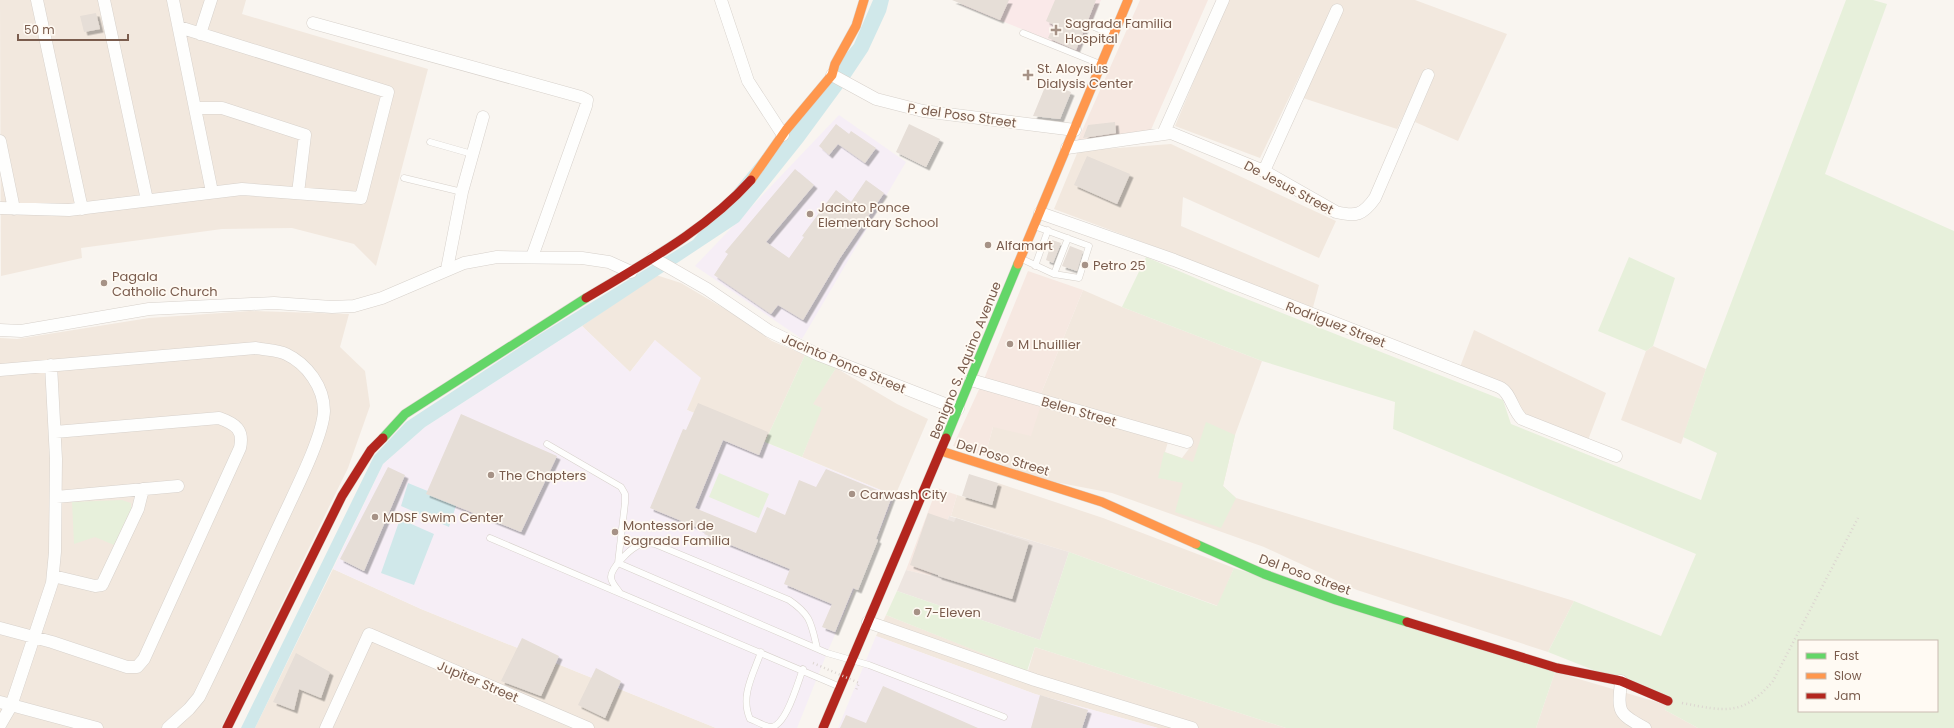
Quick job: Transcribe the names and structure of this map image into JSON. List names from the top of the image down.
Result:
{
  "streets": {
    "street": [
      "P. del Poso Street",
      "De Jesus Street",
      "Rodriguez Street",
      "Benigno S. Aquino Avenue",
      "Jacinto Ponce Street",
      "Belen Street",
      "Del Poso Street",
      "Jupiter Street"
    ]
  },
  "crossings": [
    ["P. del Poso Street", "Benigno S. Aquino Avenue"],
    ["De Jesus Street", "Benigno S. Aquino Avenue"],
    ["Rodriguez Street", "Benigno S. Aquino Avenue"],
    ["Benigno S. Aquino Avenue", "Jacinto Ponce Street"],
    ["Benigno S. Aquino Avenue", "Belen Street"],
    ["Benigno S. Aquino Avenue", "Del Poso Street"]
  ],
  "places": {
    "health": ["Sagrada Familia Hospital", "St. Aloysius Dialysis Center"],
    "other": [
      "Jacinto Ponce Elementary School",
      "Alfamart",
      "Petro 25",
      "Pagala Catholic Church",
      "M Lhuillier",
      "The Chapters",
      "Carwash City",
      "MDSF Swim Center",
      "Montessori de Sagrada Familia",
      "7-Eleven"
    ]
  },
  "legend": ["Fast", "Slow", "Jam"],
  "scale_bar": "50 m"
}
